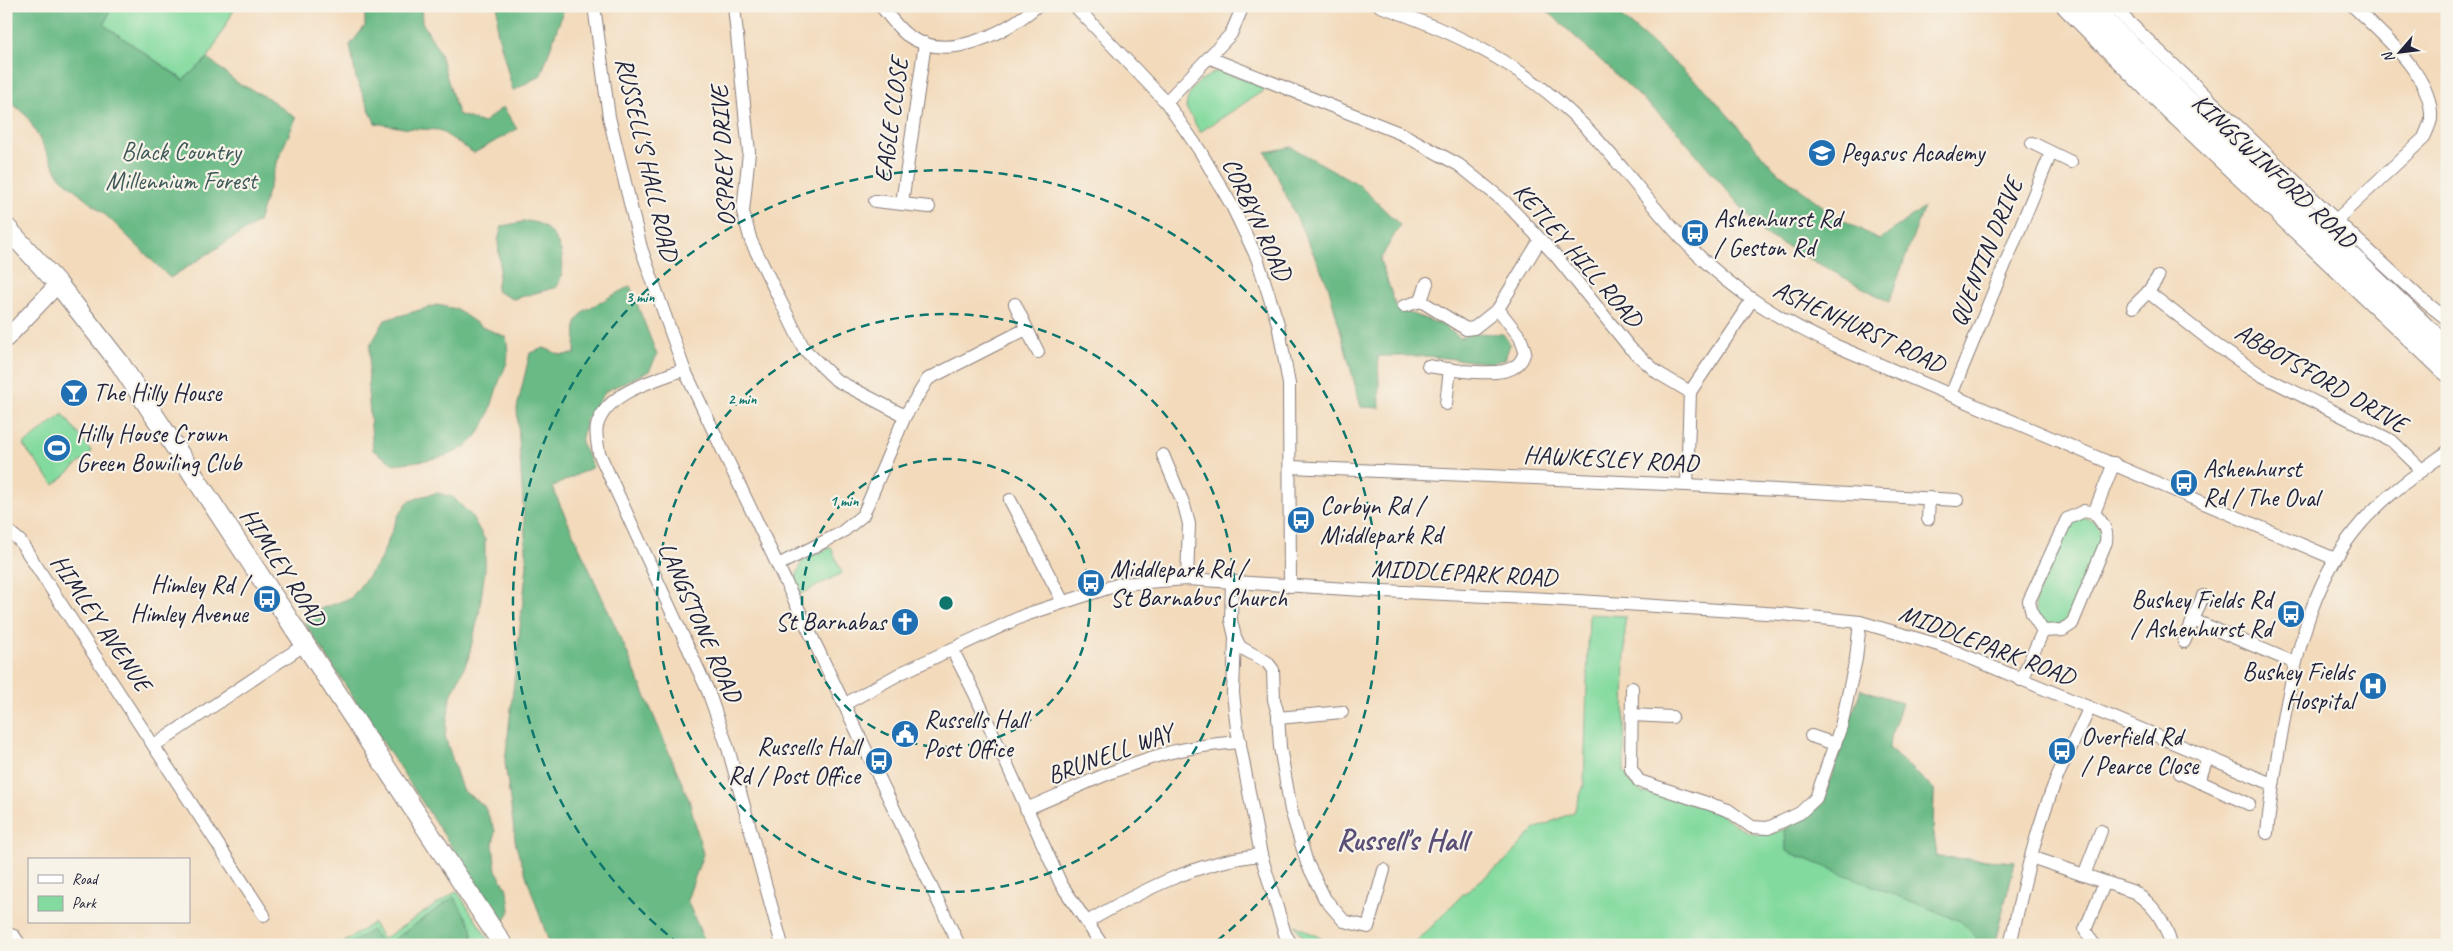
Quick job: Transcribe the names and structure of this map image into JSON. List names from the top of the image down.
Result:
{
  "streets": {
    "main road": ["KINGSWINFORD ROAD", "HIMLEY ROAD"],
    "street": [
      "EAGLE CLOSE",
      "OSPREY DRIVE",
      "RUSSELL'S HALL ROAD",
      "CORBYN ROAD",
      "QUENTIN DRIVE",
      "KETLEY HILL ROAD",
      "ASHENHURST ROAD",
      "ABBOTSFORD DRIVE",
      "HAWKESLEY ROAD",
      "MIDDLEPARK ROAD",
      "LANGSTONE ROAD",
      "HIMLEY AVENUE",
      "BRUNELL WAY"
    ]
  },
  "crossings": [
    ["RUSSELL'S HALL ROAD", "MIDDLEPARK ROAD"],
    ["RUSSELL'S HALL ROAD", "LANGSTONE ROAD"],
    ["CORBYN ROAD", "HAWKESLEY ROAD"],
    ["CORBYN ROAD", "MIDDLEPARK ROAD"],
    ["QUENTIN DRIVE", "ASHENHURST ROAD"]
  ],
  "districts": ["Russell's Hall"],
  "parks": ["Black Country Millennium Forest"],
  "places": {
    "school or university": ["Pegasus Academy"],
    "bus stop": [
      "Ashenhurst Rd / Geston Rd",
      "Ashenhurst Rd / The Oval",
      "Corbyn Rd / Middlepark Rd",
      "Middlepark Rd / St Barnabus Church",
      "Himley Rd / Himley Avenue",
      "Bushey Fields Rd / Ashenhurst Rd",
      "Overfield Rd / Pearce Close",
      "Russells Hall Rd / Post Office"
    ],
    "bar": ["The Hilly House"],
    "sports": ["Hilly House Crown Green Bowiling Club"],
    "church": ["St Barnabas"],
    "hospital": ["Bushey Fields Hospital"],
    "public building": ["Russells Hall Post Office"]
  },
  "legend": ["Road", "Park"],
  "north": "bottom left",
  "rings": ["3 min", "2 min", "1 min"]
}
